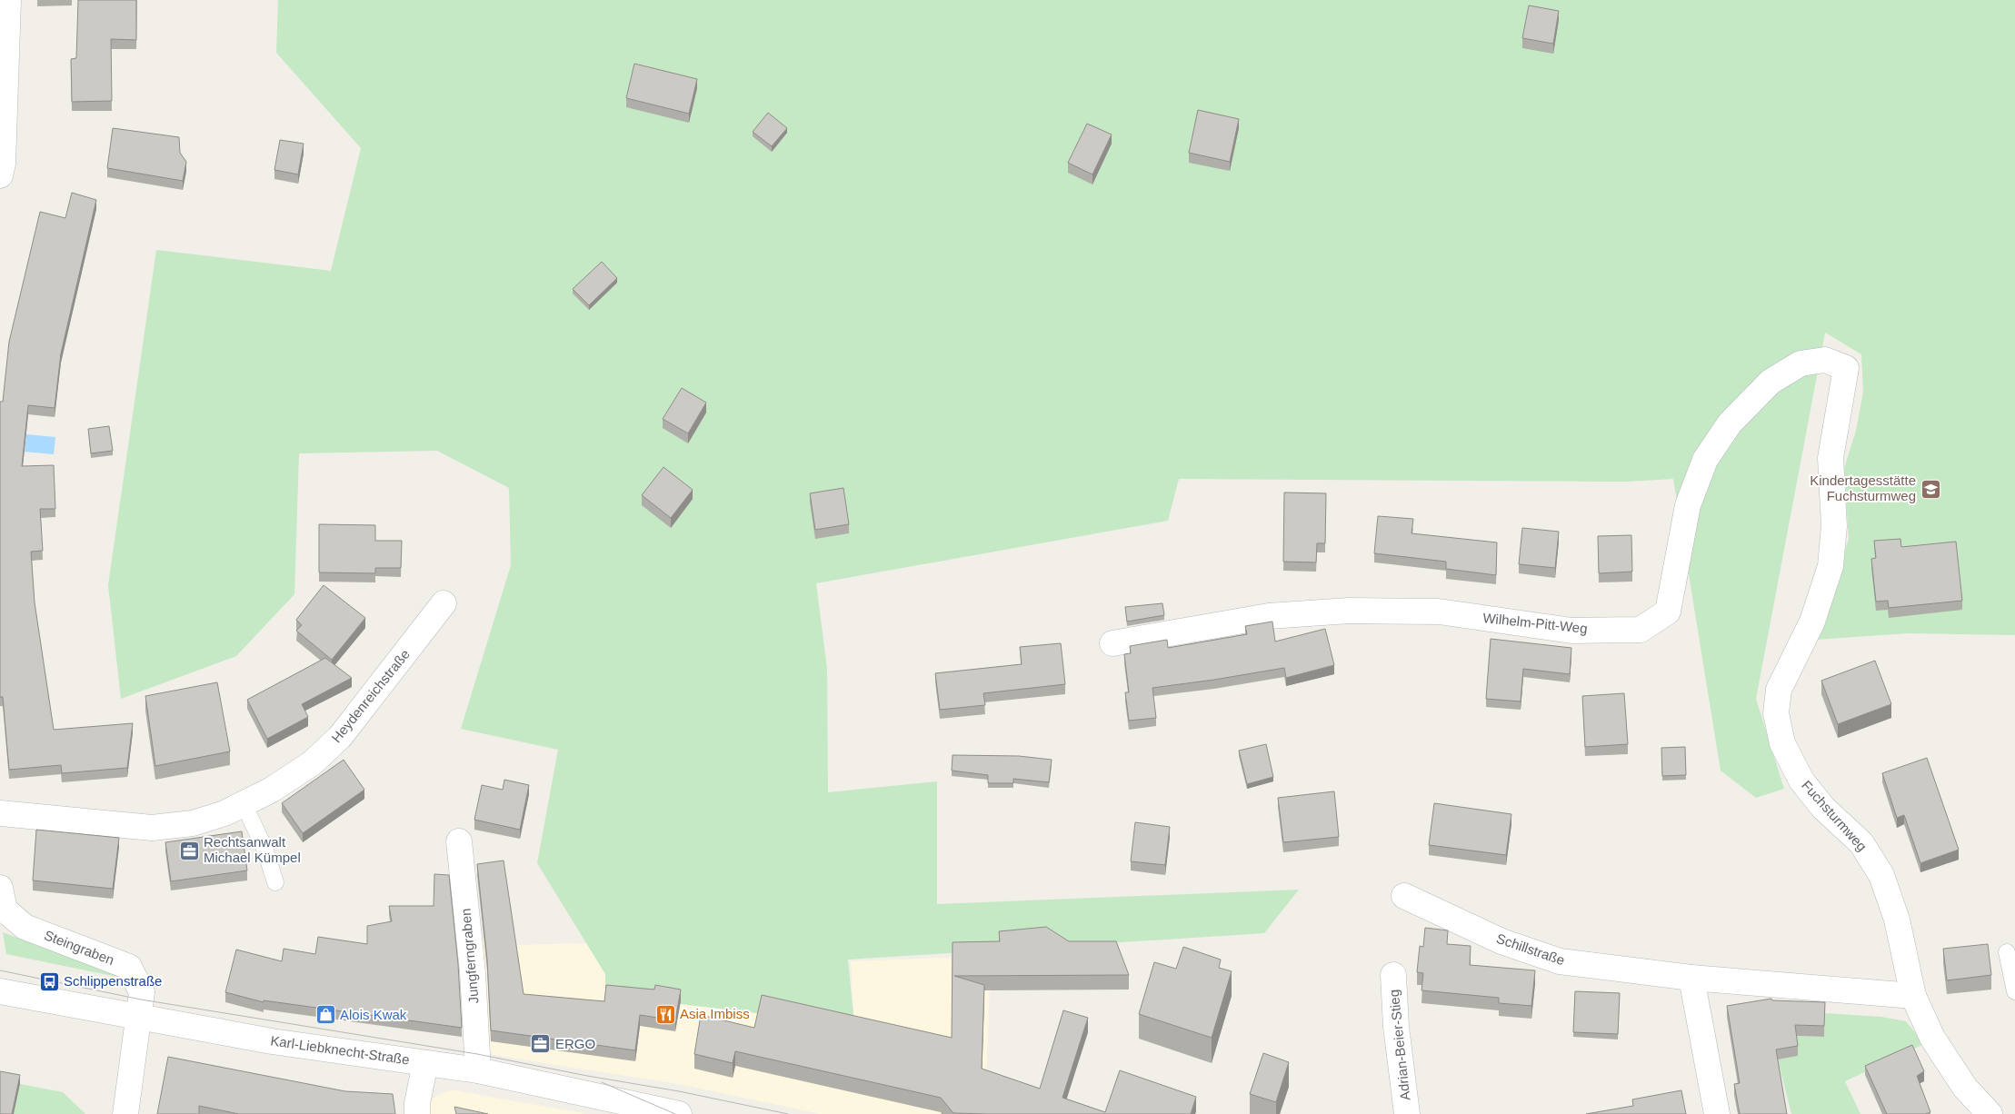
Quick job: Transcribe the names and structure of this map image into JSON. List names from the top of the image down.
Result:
{
  "streets": {
    "street": [
      "Wilhelm-Pitt-Weg",
      "Heydenreichstraße",
      "Fuchsturmweg",
      "Steingraben",
      "Schillstraße",
      "Jungferngraben",
      "Adrian-Beier-Stieg",
      "Karl-Liebknecht-Straße"
    ]
  },
  "crossings": [
    ["Wilhelm-Pitt-Weg", "Fuchsturmweg"],
    ["Fuchsturmweg", "Schillstraße"],
    ["Steingraben", "Karl-Liebknecht-Straße"],
    ["Jungferngraben", "Karl-Liebknecht-Straße"]
  ],
  "places": {
    "school or university": ["Kindertagesstätte Fuchsturmweg"],
    "office": ["Rechtsanwalt Michael Kümpel", "ERGO"],
    "bus stop": ["Schlippenstraße"],
    "restaurant": ["Asia Imbiss"],
    "shop": ["Alois Kwak"]
  }
}
